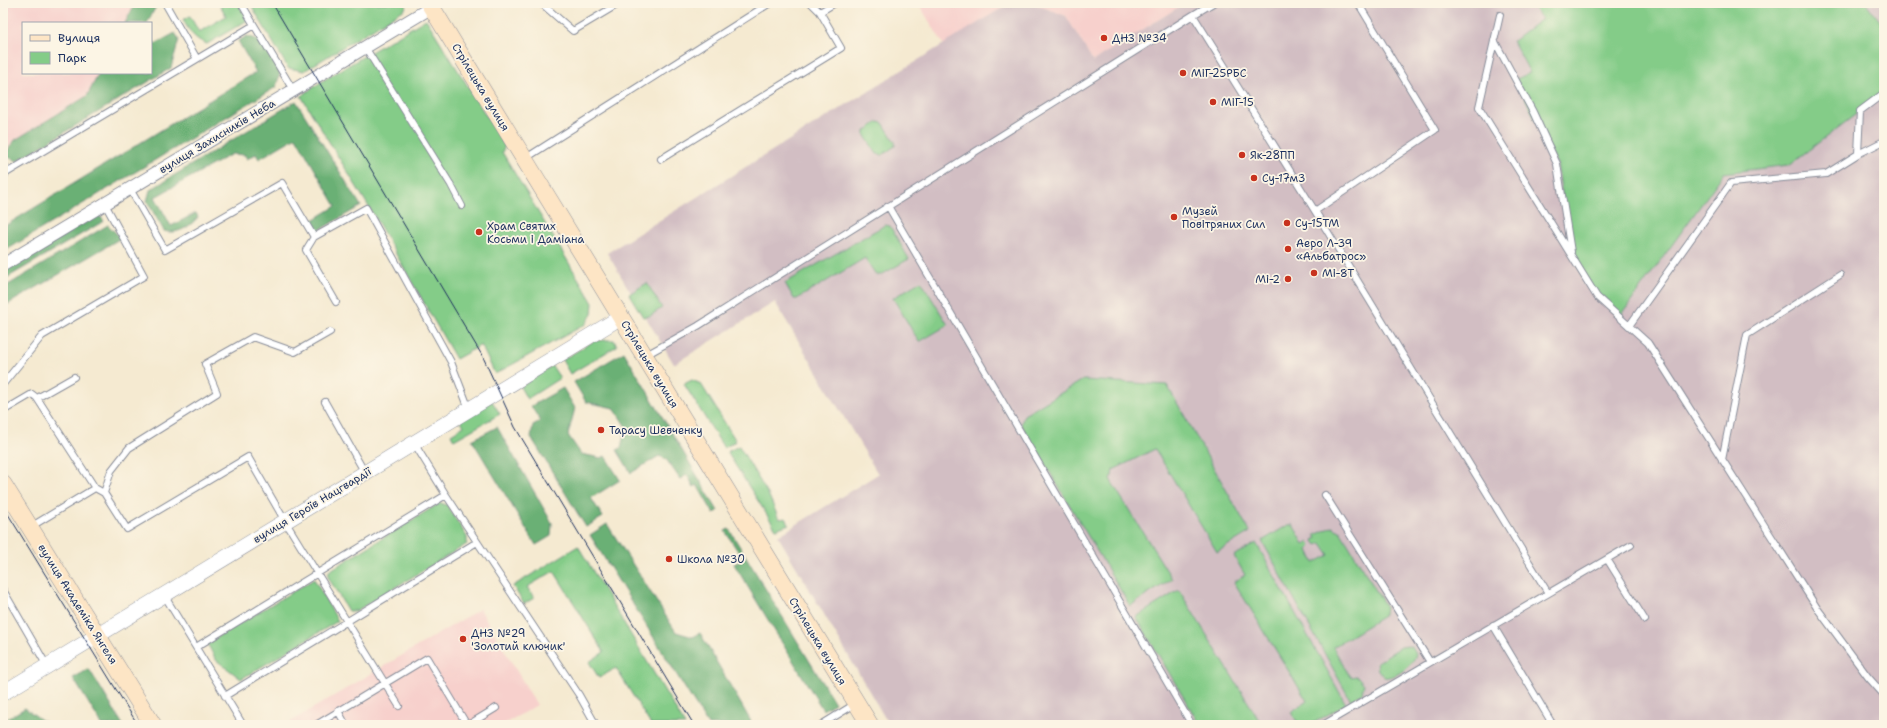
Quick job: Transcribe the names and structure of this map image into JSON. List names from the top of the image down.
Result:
{
  "streets": {
    "main road": ["Стрілецька вулиця", "вулиця Академіка Янгеля"],
    "street": ["вулиця Захисників Неба", "вулиця Героїв Нацгвардії"]
  },
  "crossings": [
    ["Стрілецька вулиця", "вулиця Захисників Неба"],
    ["Стрілецька вулиця", "вулиця Героїв Нацгвардії"],
    ["вулиця Героїв Нацгвардії", "вулиця Академіка Янгеля"]
  ],
  "places": [
    "ДНЗ №34",
    "МіГ-25РБС",
    "МіГ-15",
    "Як-28ПП",
    "Су-17м3",
    "Музей Повітряних Сил",
    "Су-15ТМ",
    "Храм Святих Косьми і Даміана",
    "Аеро Л-39 «Альбатрос»",
    "Мі-8Т",
    "Мі-2",
    "Тарасу Шевченку",
    "Школа №30",
    "ДНЗ №29 'Золотий ключик'"
  ],
  "legend": ["Вулиця", "Парк"]
}
